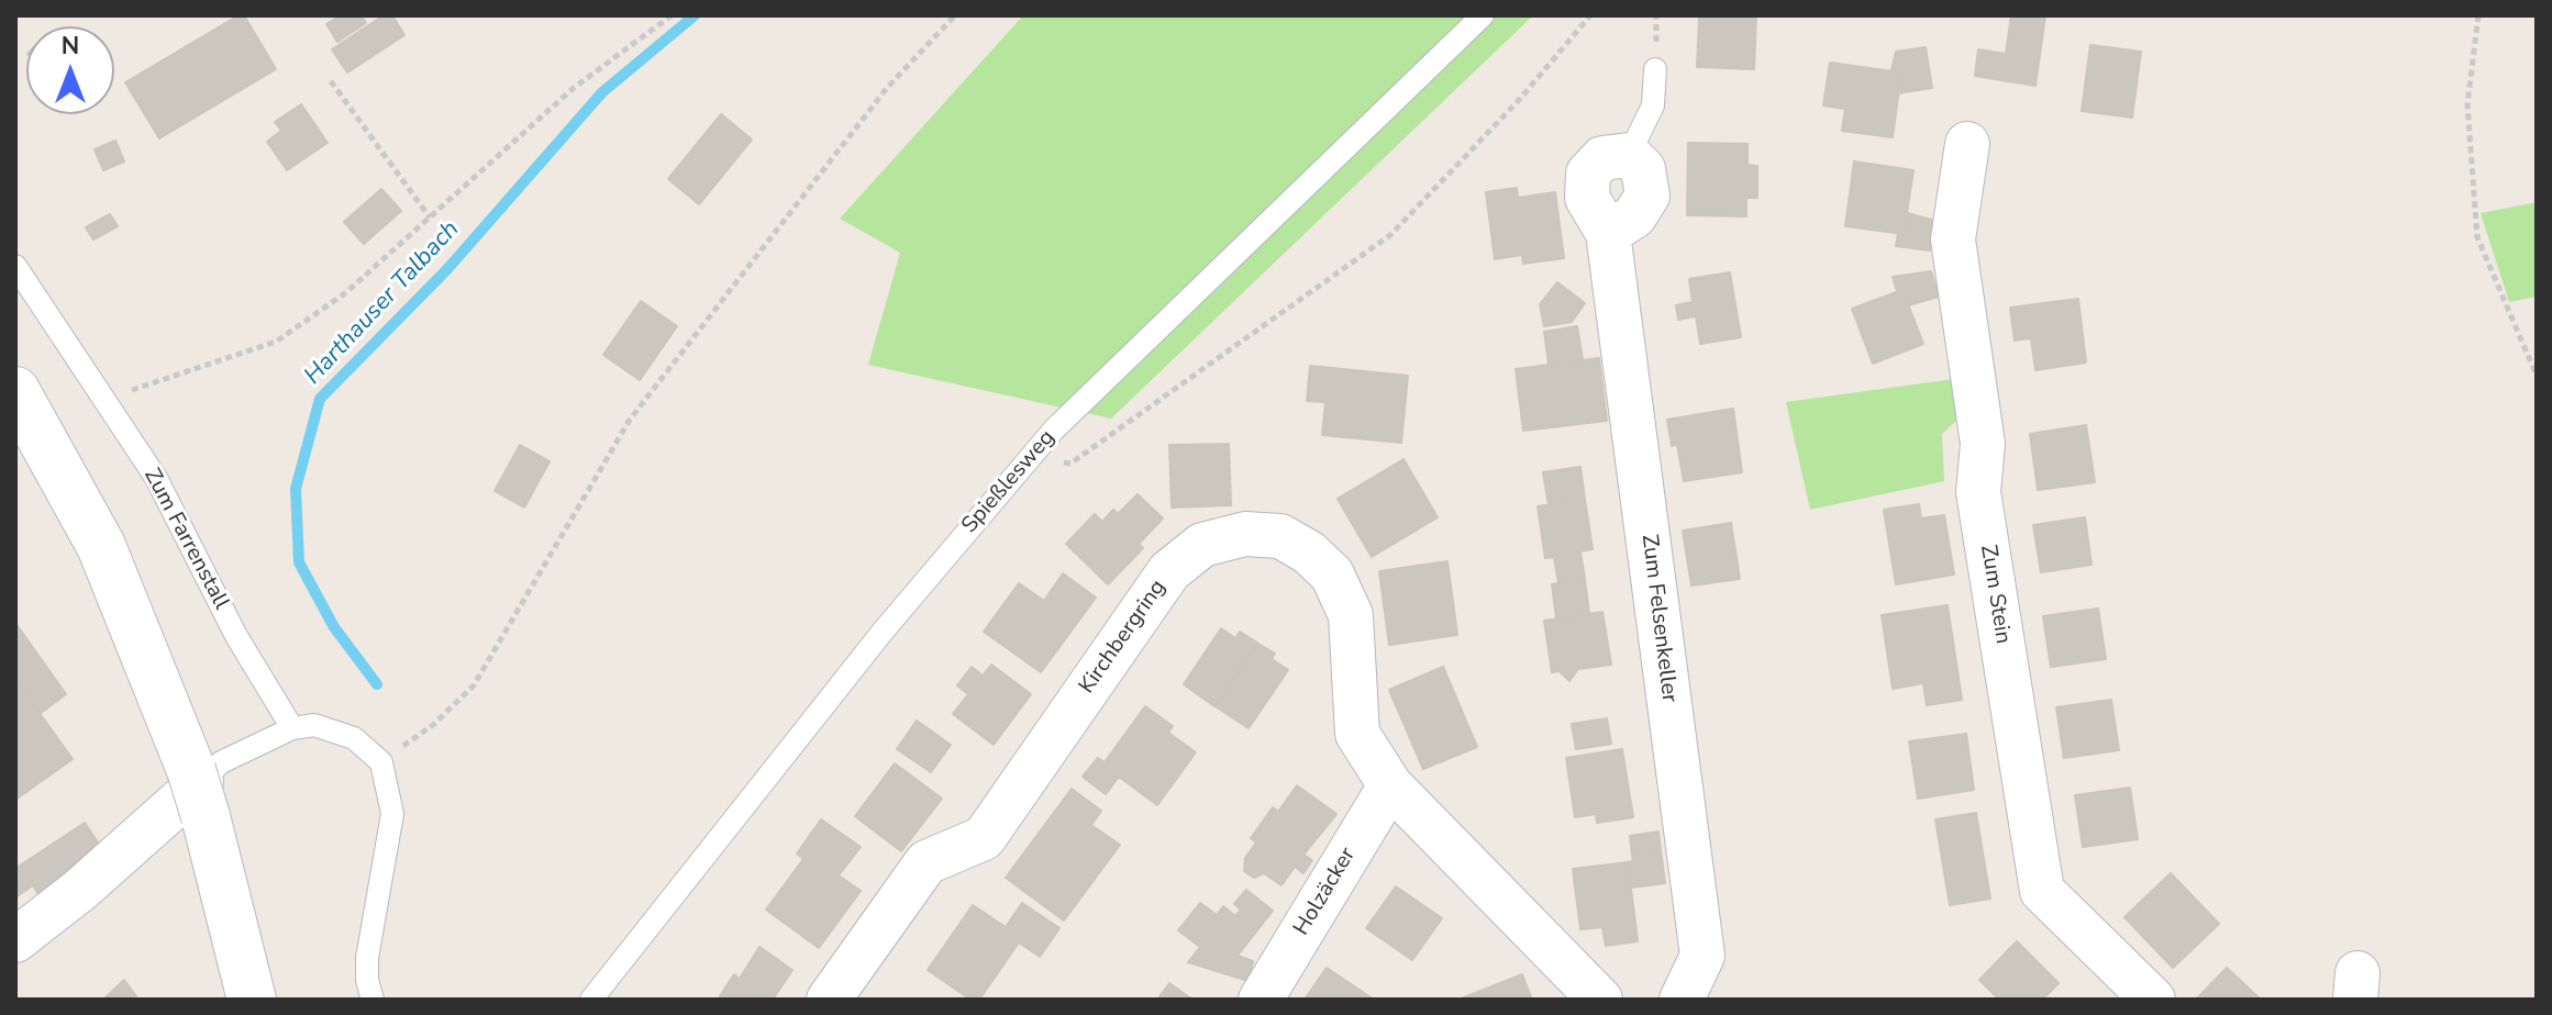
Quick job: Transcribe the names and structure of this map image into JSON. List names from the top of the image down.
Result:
{
  "streets": {
    "street": [
      "Zum Stein",
      "Zum Felsenkeller",
      "Kirchbergring",
      "Holzäcker"
    ],
    "lane": ["Spießlesweg", "Zum Farrenstall"]
  },
  "crossings": [
    ["Kirchbergring", "Holzäcker"]
  ],
  "water": ["Harthauser Talbach"],
  "north": "top"
}
